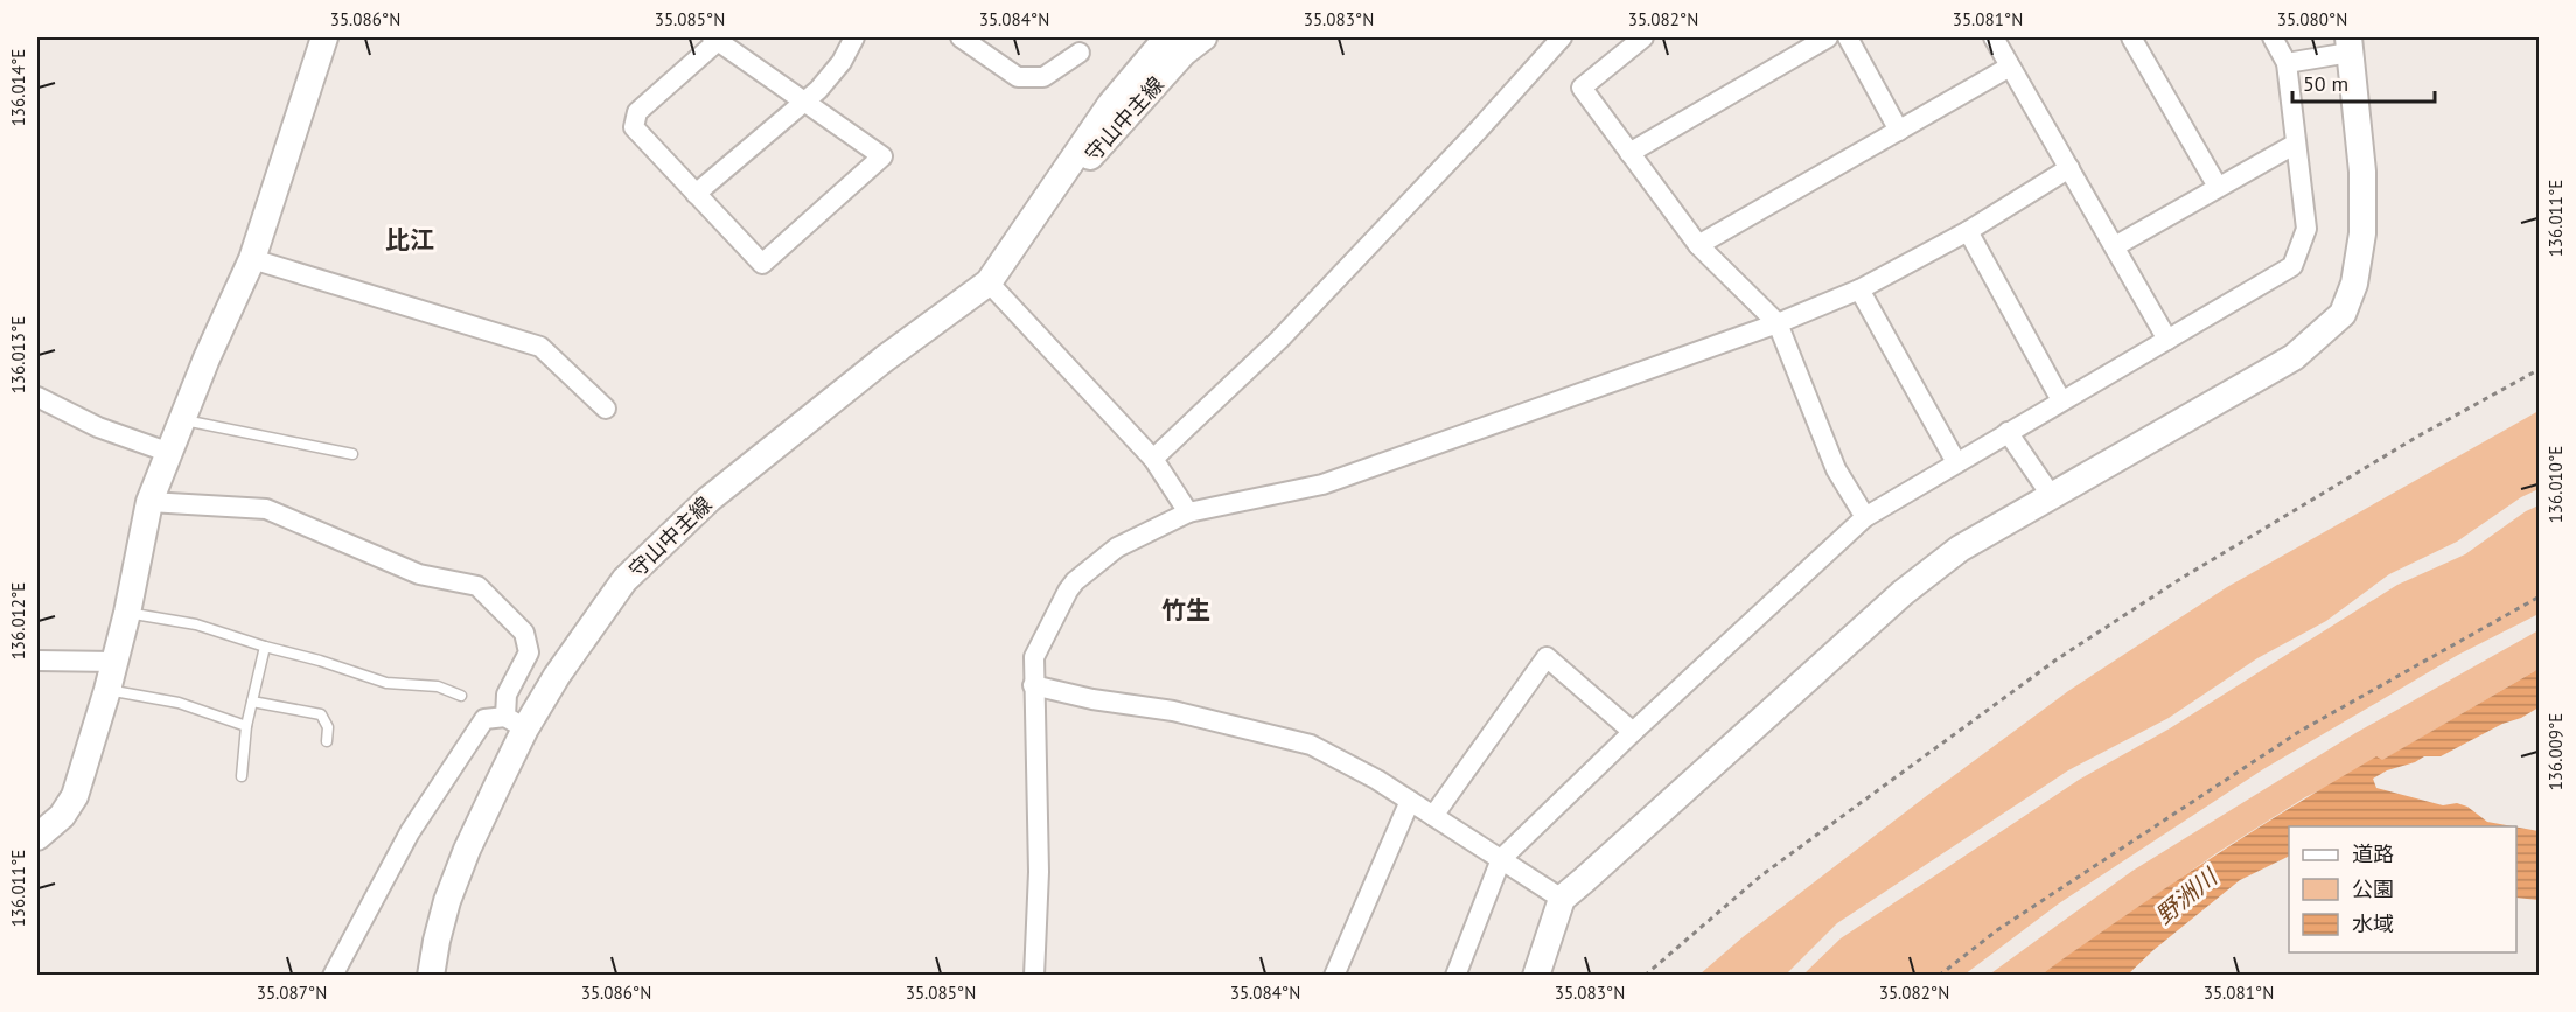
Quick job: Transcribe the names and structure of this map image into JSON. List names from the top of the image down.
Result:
{
  "streets": {
    "street": ["守山中主線"]
  },
  "districts": ["比江", "竹生"],
  "water": ["野洲川"],
  "legend": ["道路", "公園", "水域"],
  "scale_bar": "50 m",
  "coordinates": [
    "35.086°N",
    "35.085°N",
    "35.084°N",
    "35.083°N",
    "35.082°N",
    "35.081°N",
    "35.080°N",
    "136.014°E",
    "136.011°E",
    "136.013°E",
    "136.010°E",
    "136.012°E",
    "136.009°E",
    "35.087°N"
  ]
}
